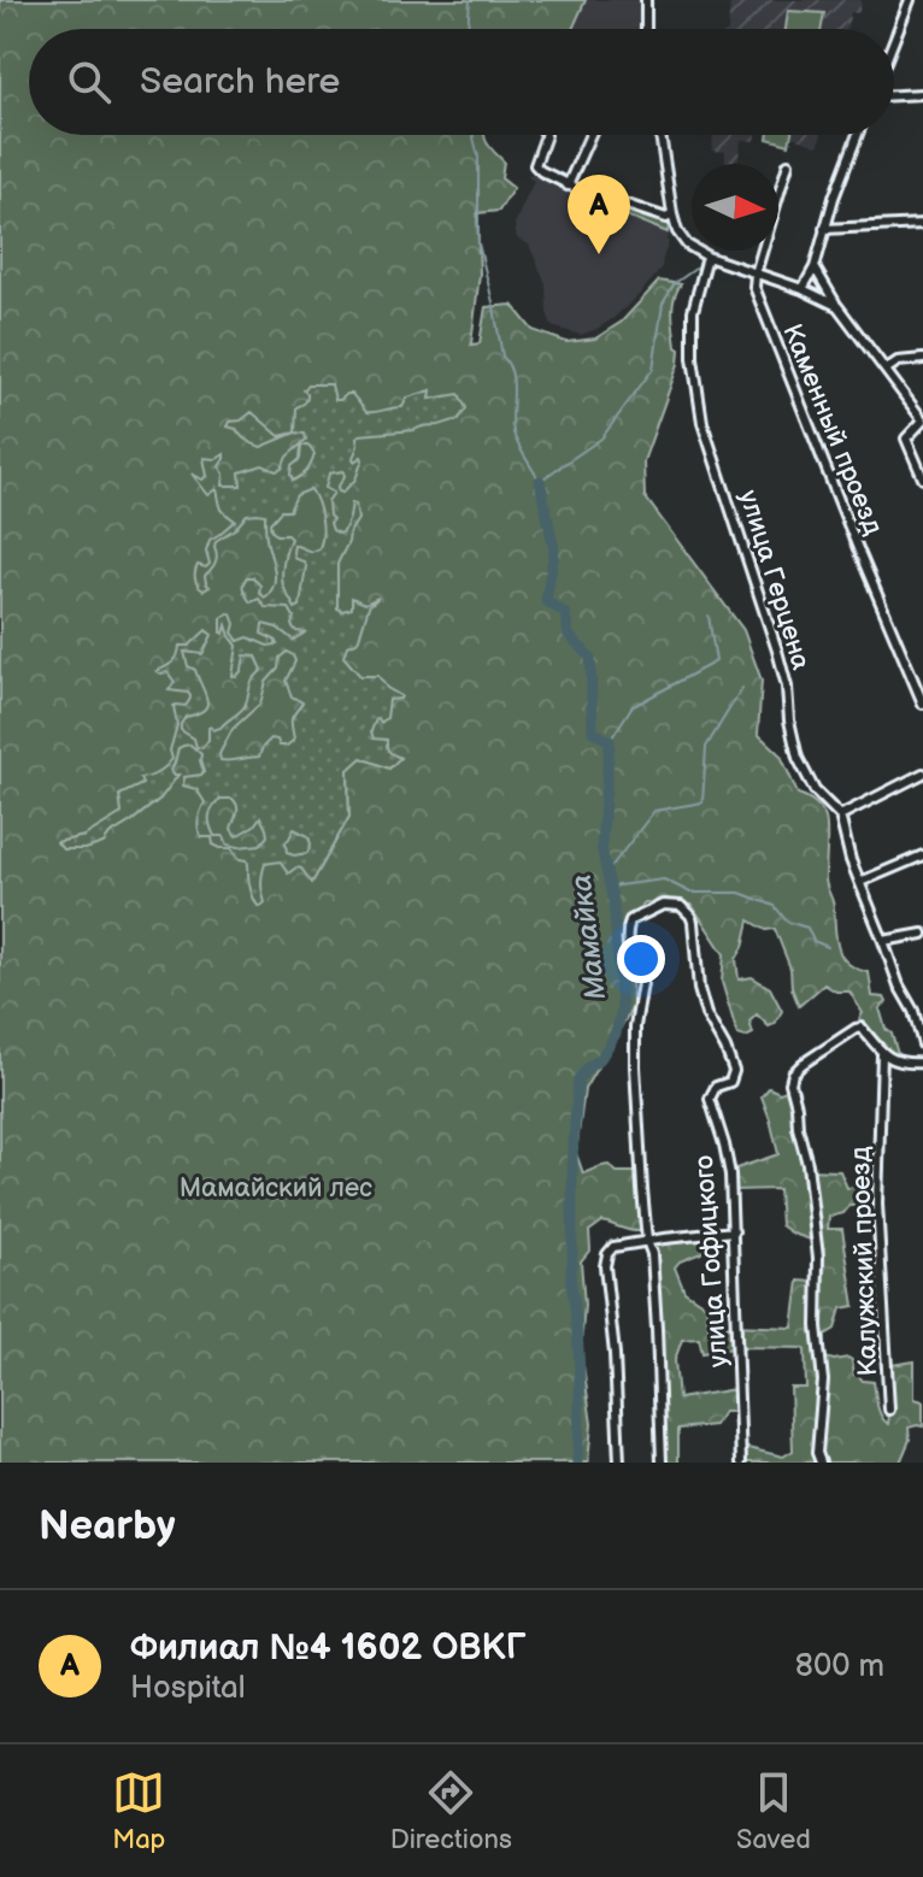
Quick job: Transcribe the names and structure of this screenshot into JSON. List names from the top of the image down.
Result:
{
  "streets": {
    "street": [
      "Каменный проезд",
      "улица Герцена",
      "улица Гофицкого",
      "Калужский проезд"
    ]
  },
  "water": ["Мамайка"],
  "parks": ["Мамайский лес"],
  "north": "right",
  "page": {
    "search": "Search here",
    "pins": "A",
    "heading": "Nearby",
    "list": [
      {
        "mark": "A",
        "name": "Филиал №4 1602 ОВКГ",
        "note": "Hospital",
        "value": "800 m"
      }
    ],
    "nav": ["Map", "Directions", "Saved"]
  }
}
